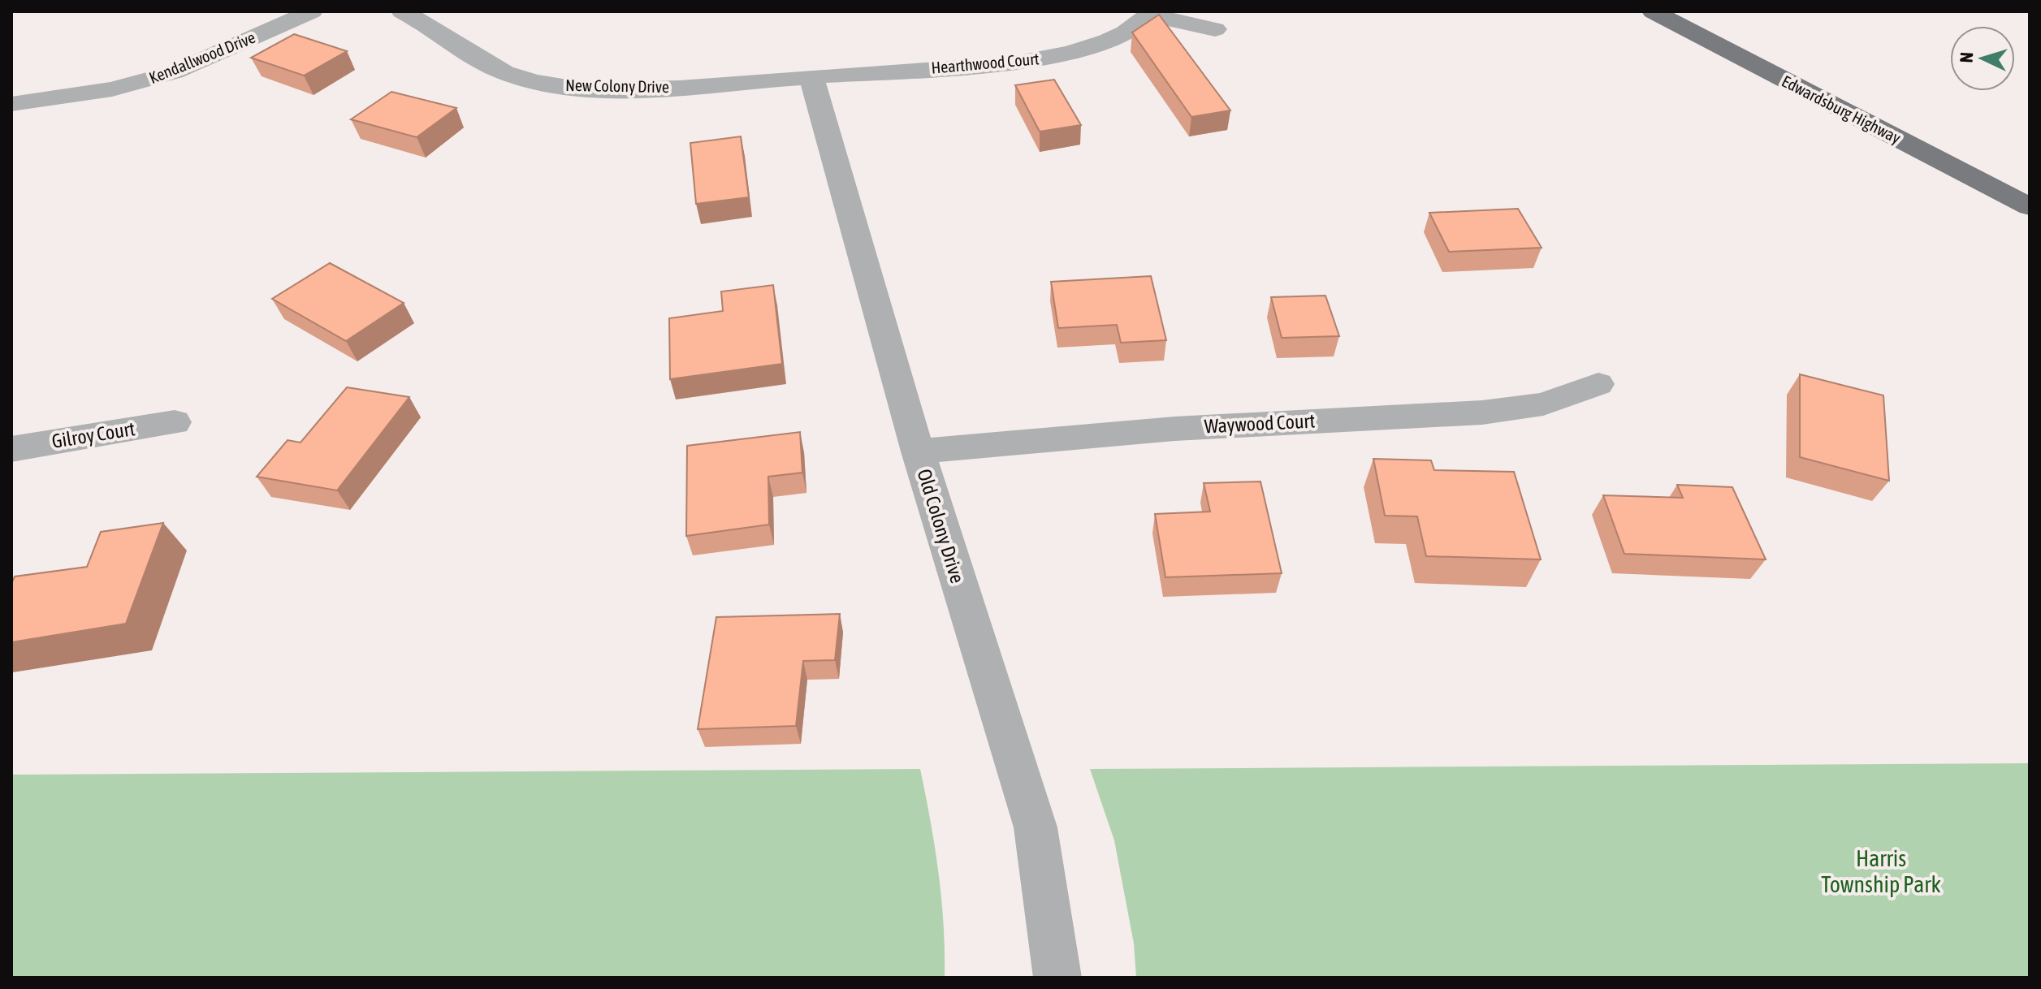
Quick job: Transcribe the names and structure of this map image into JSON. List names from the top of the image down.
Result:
{
  "streets": {
    "main road": ["Edwardsburg Highway"],
    "street": [
      "Kendallwood Drive",
      "Hearthwood Court",
      "New Colony Drive",
      "Waywood Court",
      "Gilroy Court",
      "Old Colony Drive"
    ]
  },
  "crossings": [
    ["Hearthwood Court", "New Colony Drive"],
    ["Hearthwood Court", "Old Colony Drive"],
    ["New Colony Drive", "Old Colony Drive"],
    ["Waywood Court", "Old Colony Drive"]
  ],
  "parks": ["Harris Township Park"],
  "north": "left"
}
